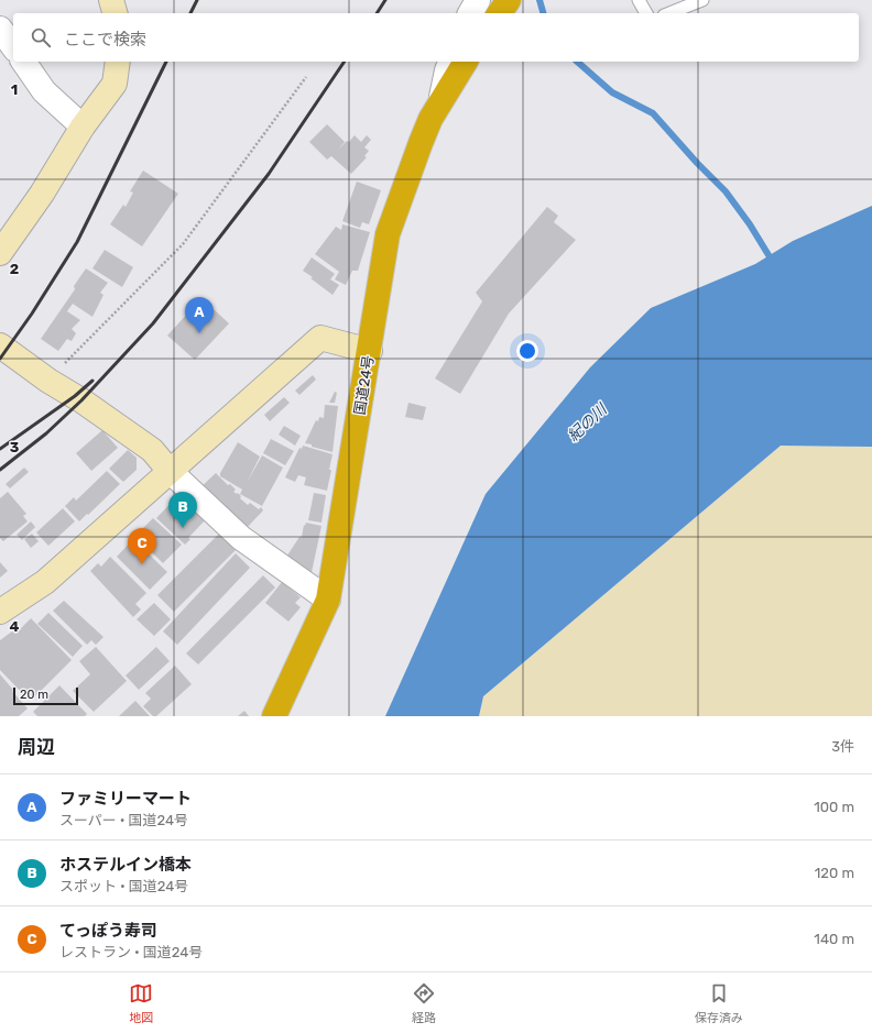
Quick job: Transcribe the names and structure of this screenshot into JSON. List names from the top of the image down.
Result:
{
  "streets": {
    "highway": ["国道24号"]
  },
  "water": ["紀の川"],
  "scale_bar": "20 m",
  "page": {
    "search": "ここで検索",
    "pins": ["A", "B", "C"],
    "scale": "20 m",
    "heading": ["周辺", "3件"],
    "list": [
      {
        "mark": "A",
        "name": "ファミリーマート",
        "note": "スーパー · 国道24号",
        "value": "100 m"
      },
      {
        "mark": "B",
        "name": "ホステルイン橋本",
        "note": "スポット · 国道24号",
        "value": "120 m"
      },
      {
        "mark": "C",
        "name": "てっぽう寿司",
        "note": "レストラン · 国道24号",
        "value": "140 m"
      }
    ],
    "nav": ["地図", "経路", "保存済み"]
  },
  "grid": {
    "rows": [
      "1",
      "2",
      "3",
      "4"
    ]
  }
}
